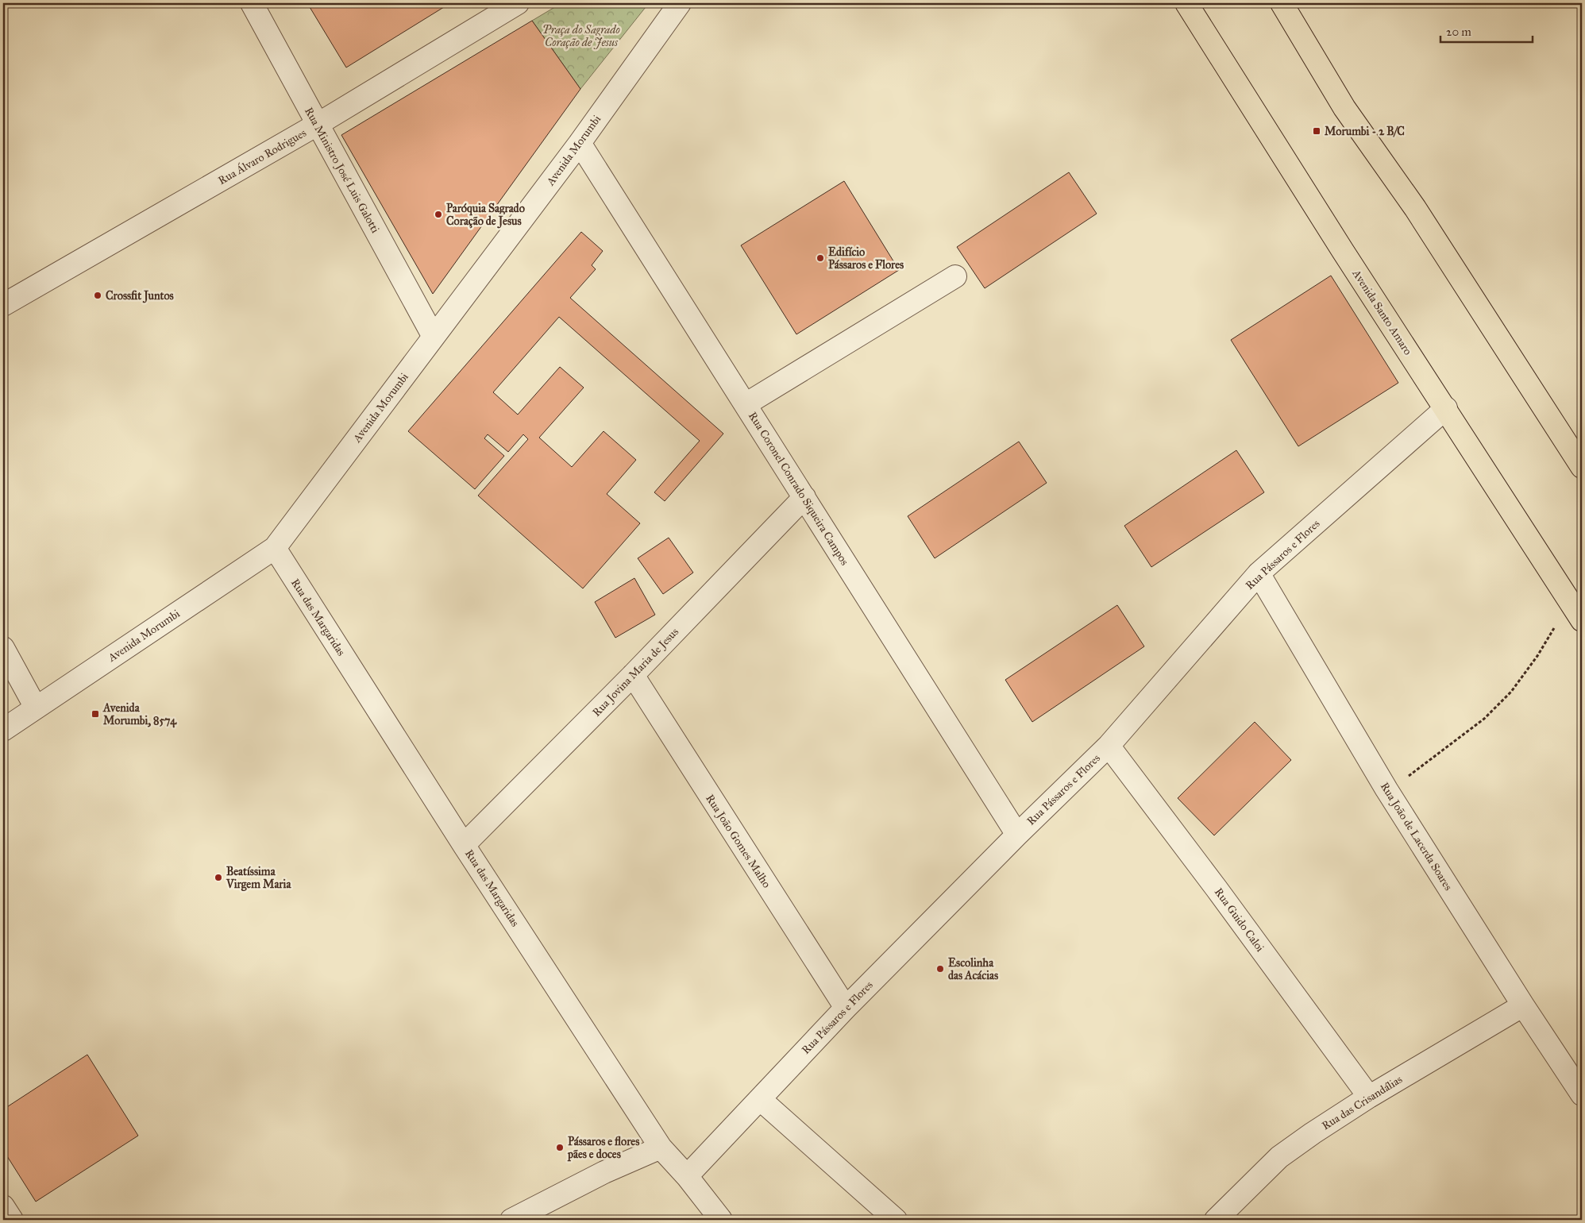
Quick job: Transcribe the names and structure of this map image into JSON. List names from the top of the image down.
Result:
{
  "streets": {
    "main road": ["Avenida Santo Amaro"],
    "street": [
      "Avenida Morumbi",
      "Rua Álvaro Rodrigues",
      "Rua Ministro José Luis Galotti",
      "Rua Coronel Conrado Siqueira Campos",
      "Rua Pássaros e Flores",
      "Rua das Margaridas",
      "Rua Jovina Maria de Jesus",
      "Rua João de Lacerda Soares",
      "Rua João Gomes Malho",
      "Rua Guido Caloi",
      "Rua das Crisandálias"
    ]
  },
  "crossings": [
    ["Avenida Morumbi", "Rua Ministro José Luis Galotti"],
    ["Avenida Morumbi", "Rua Coronel Conrado Siqueira Campos"],
    ["Avenida Morumbi", "Rua das Margaridas"],
    ["Rua Álvaro Rodrigues", "Rua Ministro José Luis Galotti"],
    ["Avenida Santo Amaro", "Rua Pássaros e Flores"],
    ["Rua Coronel Conrado Siqueira Campos", "Rua Pássaros e Flores"],
    ["Rua Coronel Conrado Siqueira Campos", "Rua Jovina Maria de Jesus"],
    ["Rua Pássaros e Flores", "Rua das Margaridas"],
    ["Rua Pássaros e Flores", "Rua João de Lacerda Soares"],
    ["Rua Pássaros e Flores", "Rua João Gomes Malho"],
    ["Rua Pássaros e Flores", "Rua Guido Caloi"],
    ["Rua das Margaridas", "Rua Jovina Maria de Jesus"],
    ["Rua Jovina Maria de Jesus", "Rua João Gomes Malho"],
    ["Rua João de Lacerda Soares", "Rua das Crisandálias"],
    ["Rua Guido Caloi", "Rua das Crisandálias"]
  ],
  "parks": ["Praça do Sagrado Coração de Jesus"],
  "places": {
    "transit": ["Morumbi - 2 B/C", "Avenida Morumbi, 8574"],
    "other": [
      "Paróquia Sagrado Coração de Jesus",
      "Edifício Pássaros e Flores",
      "Crossfit Juntos",
      "Beatíssima Virgem Maria",
      "Escolinha das Acácias",
      "Pássaros e flores pães e doces"
    ]
  },
  "scale_bar": "20 m"
}
